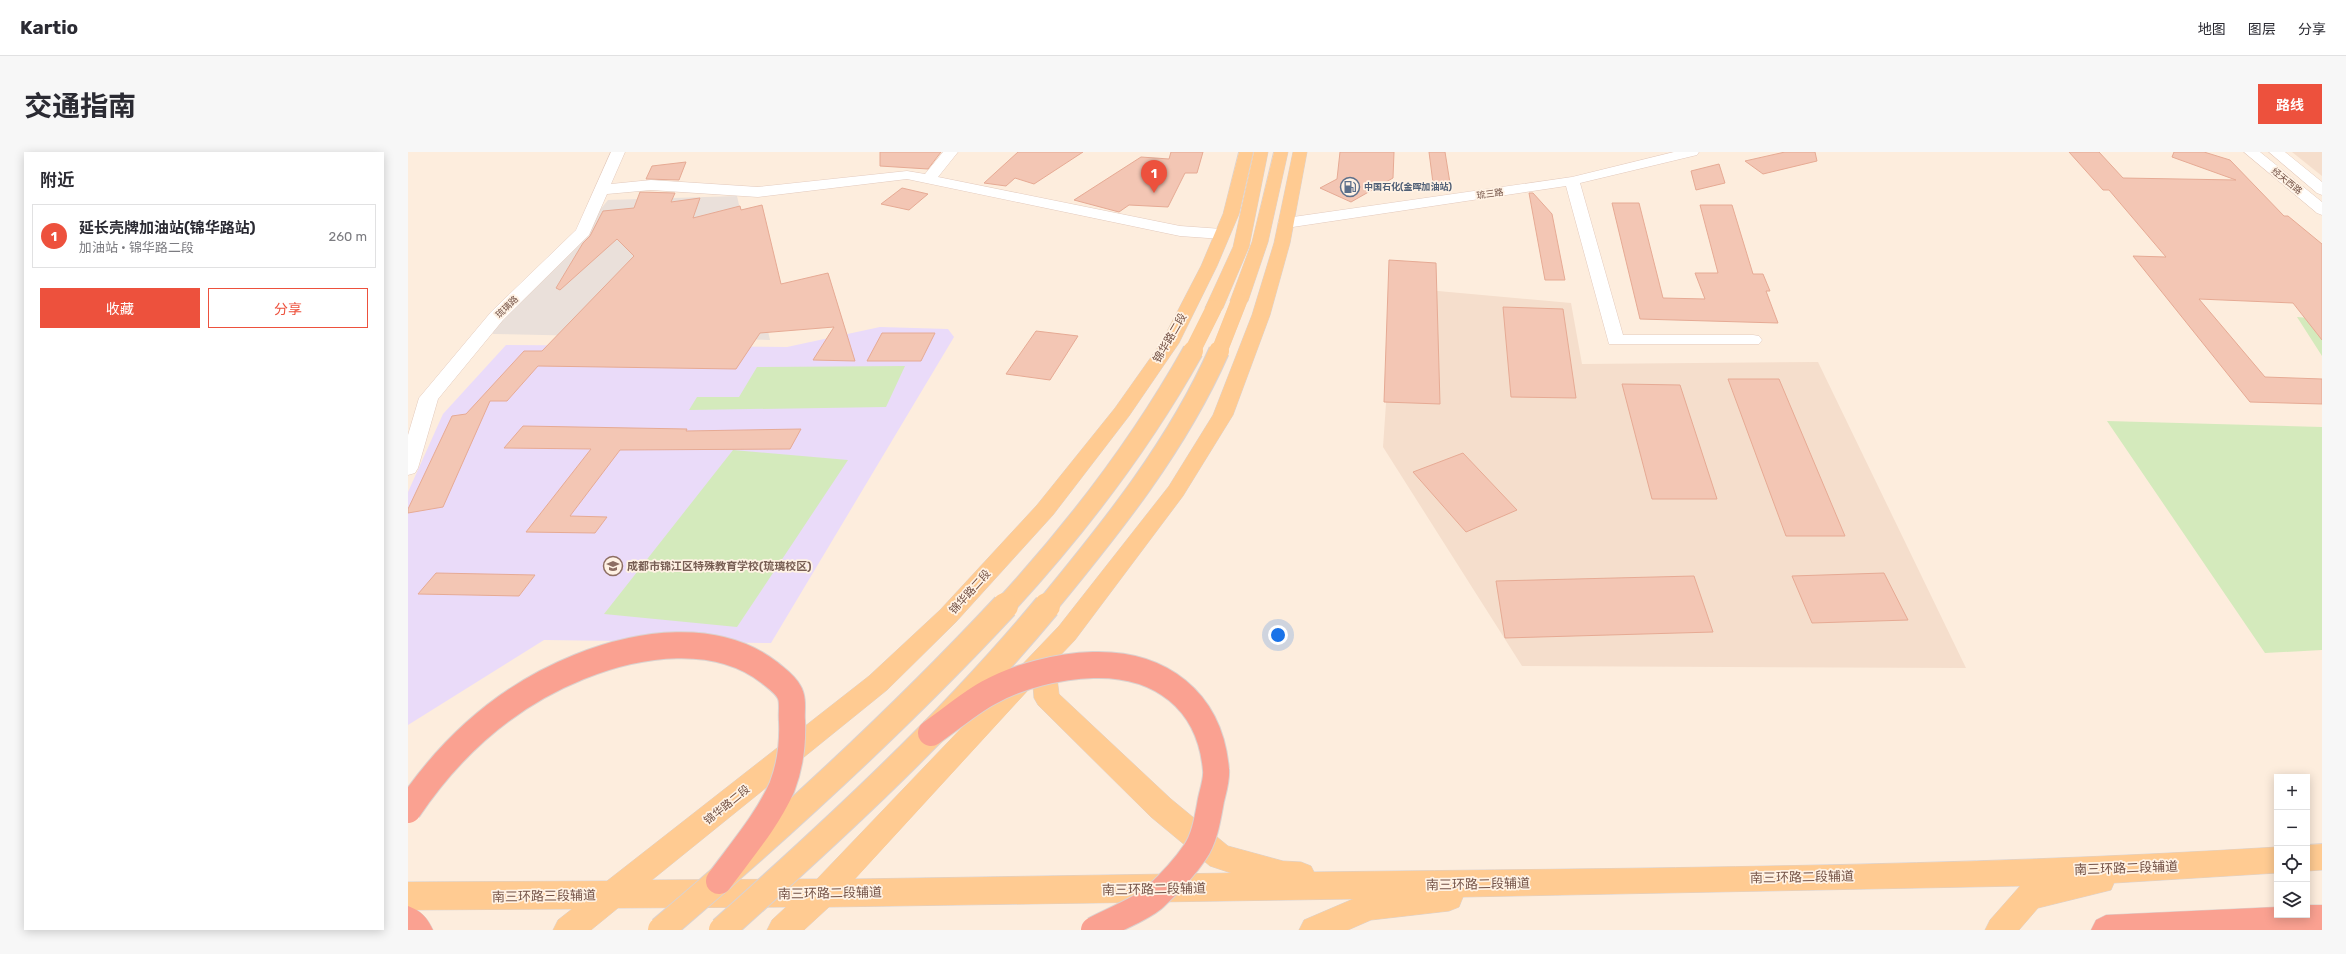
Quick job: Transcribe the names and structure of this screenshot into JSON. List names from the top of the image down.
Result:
{
  "streets": {
    "main road": ["锦华路二段", "南三环路二段辅道", "南三环路三段辅道"],
    "street": ["经天西路", "琉三路", "琉璃路"]
  },
  "crossings": [
    ["锦华路二段", "南三环路三段辅道"],
    ["南三环路二段辅道", "南三环路三段辅道"]
  ],
  "places": {
    "fuel station": ["中国石化(金晖加油站)"],
    "school or university": ["成都市锦江区特殊教育学校(琉璃校区)"]
  },
  "page": {
    "header": "Kartio",
    "nav": ["地图", "图层", "分享"],
    "title": "交通指南",
    "buttons": [
      "路线",
      ["收藏", "分享"]
    ],
    "heading": "附近",
    "pins": "1",
    "list": [
      {
        "mark": "1",
        "name": "延长壳牌加油站(锦华路站)",
        "note": "加油站 · 锦华路二段",
        "value": "260 m"
      }
    ],
    "map_buttons": ["+", "−"]
  }
}
